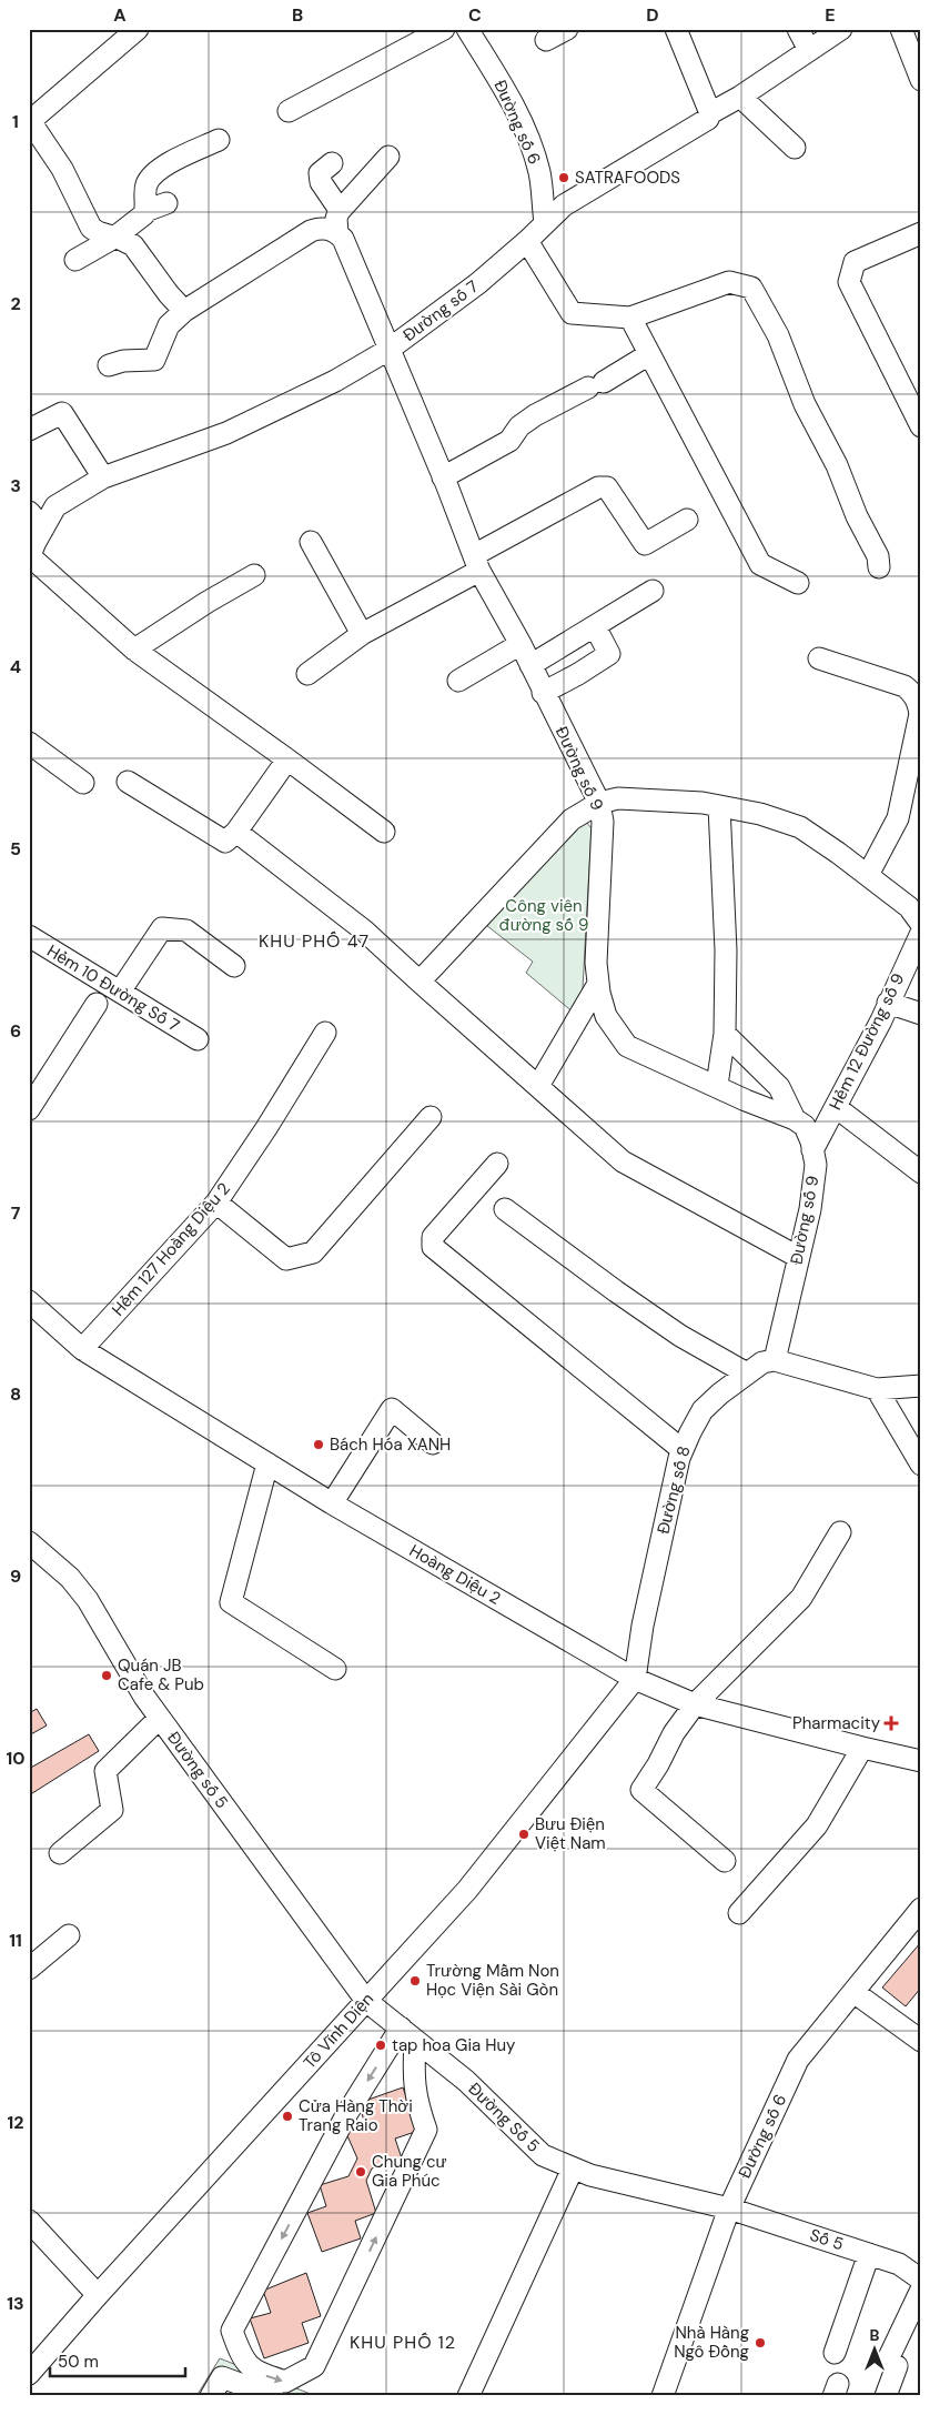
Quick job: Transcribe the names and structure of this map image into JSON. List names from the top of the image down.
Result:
{
  "streets": {
    "street": [
      "Đường số 6",
      "Đường số 7",
      "Đường số 9",
      "Hẻm 10 Đường Số 7",
      "Hẻm 12 Đường số 9",
      "Hẻm 127 Hoàng Diệu 2",
      "Đường số 8",
      "Hoàng Diệu 2",
      "Đường số 5",
      "Tô Vĩnh Diện",
      "Đường Số 5",
      "Số 5"
    ]
  },
  "crossings": [
    ["Đường số 6", "Đường số 7"],
    ["Đường số 6", "Đường Số 5"],
    ["Đường số 6", "Số 5"],
    ["Đường số 7", "Đường số 9"],
    ["Đường số 9", "Hẻm 12 Đường số 9"],
    ["Đường số 9", "Đường số 8"],
    ["Hẻm 127 Hoàng Diệu 2", "Hoàng Diệu 2"],
    ["Đường số 8", "Hoàng Diệu 2"],
    ["Đường số 8", "Tô Vĩnh Diện"],
    ["Hoàng Diệu 2", "Tô Vĩnh Diện"],
    ["Đường số 5", "Tô Vĩnh Diện"],
    ["Đường số 5", "Đường Số 5"],
    ["Tô Vĩnh Diện", "Đường Số 5"],
    ["Đường Số 5", "Số 5"]
  ],
  "districts": ["KHU PHỐ 47", "KHU PHỐ 12"],
  "parks": ["Công viên đường số 9"],
  "places": {
    "other": [
      "SATRAFOODS",
      "Bách Hóa XANH",
      "Quán JB Cafe & Pub",
      "Bưu Điện Việt Nam",
      "Trường Mầm Non Học Viện Sài Gòn",
      "tap hoa Gia Huy",
      "Cửa Hàng Thời Trang Raio",
      "Chung cư Gia Phúc",
      "Nhà Hàng Ngô Đồng"
    ],
    "health": ["Pharmacity"]
  },
  "scale_bar": "50 m",
  "north": "top",
  "grid": {
    "columns": [
      "A",
      "B",
      "C",
      "D",
      "E"
    ],
    "rows": [
      "1",
      "2",
      "3",
      "4",
      "5",
      "6",
      "7",
      "8",
      "9",
      "10",
      "11",
      "12",
      "13"
    ]
  }
}
